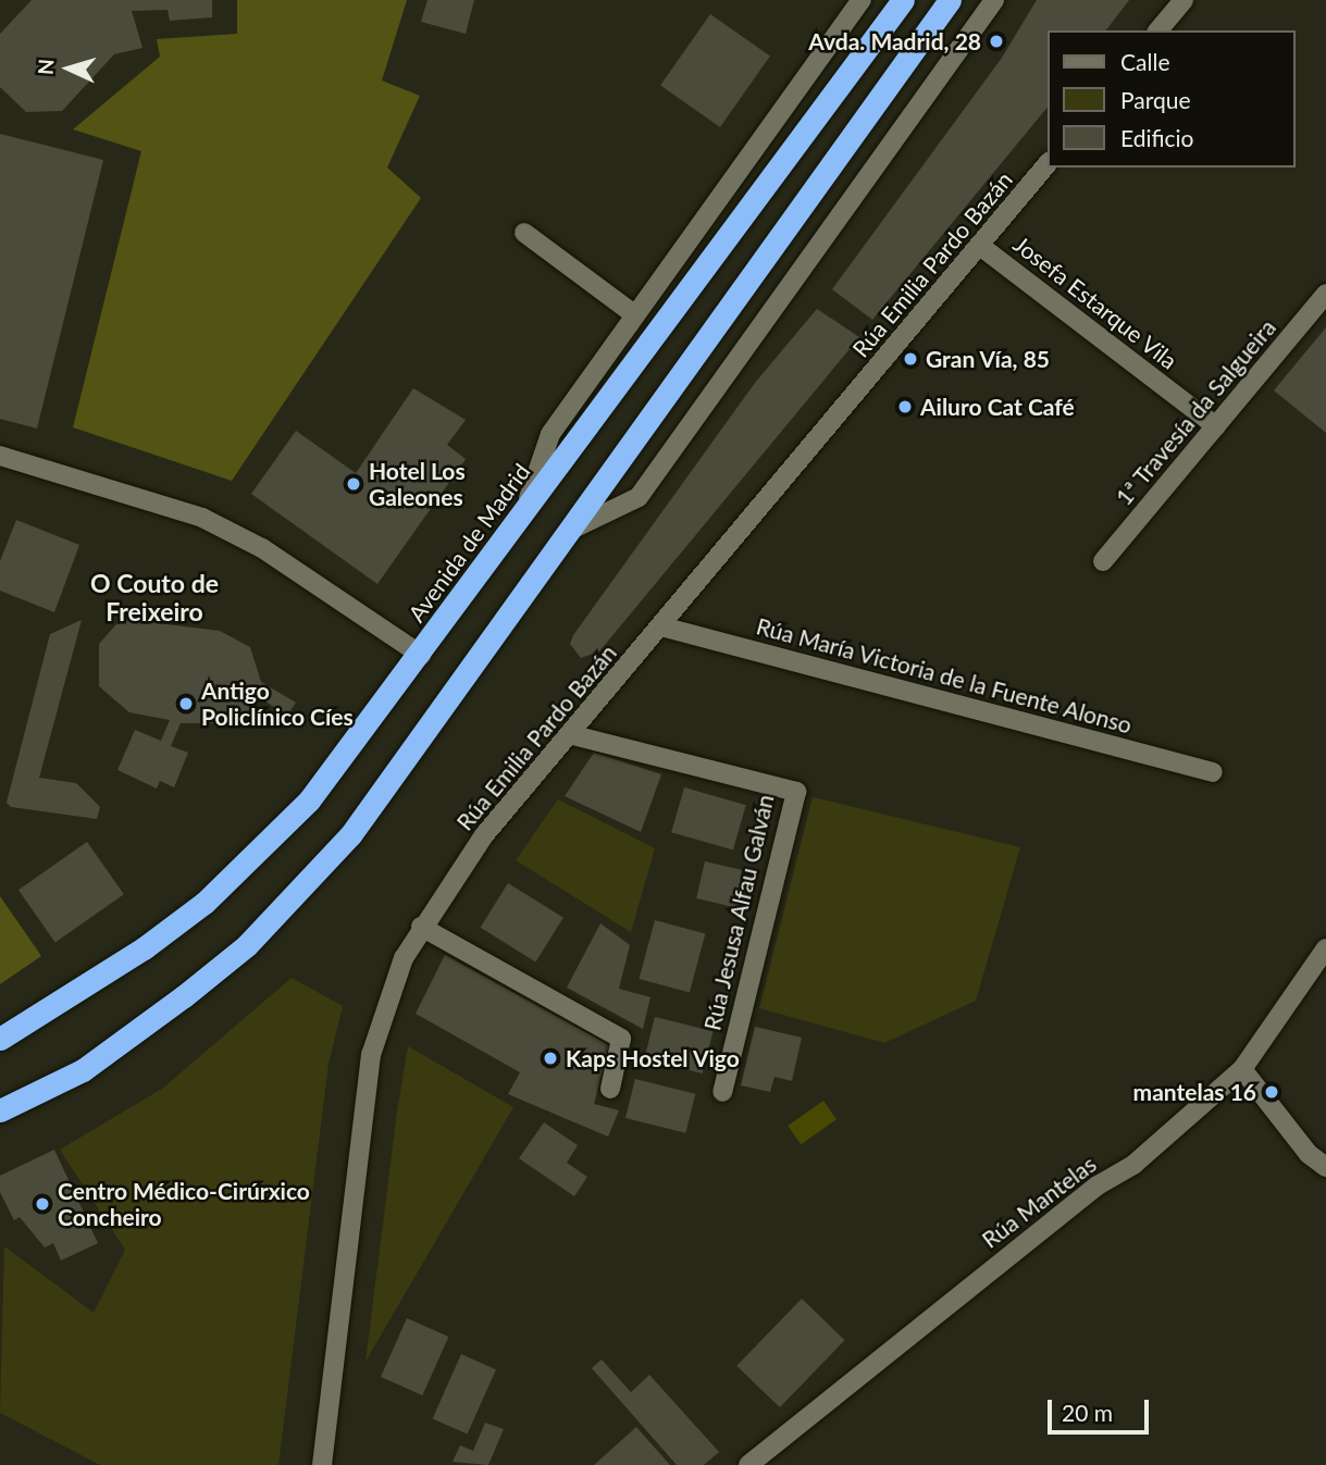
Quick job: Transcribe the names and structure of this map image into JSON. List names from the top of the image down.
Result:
{
  "streets": {
    "highway": ["Avenida de Madrid"],
    "street": [
      "Rúa Emilia Pardo Bazán",
      "Josefa Estarque Vila",
      "1ª Travesía da Salgueira",
      "Rúa María Victoria de la Fuente Alonso",
      "Rúa Jesusa Alfau Galván",
      "Rúa Mantelas"
    ]
  },
  "crossings": [
    ["Rúa Emilia Pardo Bazán", "Josefa Estarque Vila"],
    ["Rúa Emilia Pardo Bazán", "Rúa María Victoria de la Fuente Alonso"],
    ["Rúa Emilia Pardo Bazán", "Rúa Jesusa Alfau Galván"],
    ["Josefa Estarque Vila", "1ª Travesía da Salgueira"]
  ],
  "districts": ["O Couto de Freixeiro"],
  "places": [
    "Avda. Madrid, 28",
    "Gran Vía, 85",
    "Ailuro Cat Café",
    "Hotel Los Galeones",
    "Antigo Policlínico Cíes",
    "Kaps Hostel Vigo",
    "mantelas 16",
    "Centro Médico-Cirúrxico Concheiro"
  ],
  "legend": ["Calle", "Parque", "Edificio"],
  "scale_bar": "20 m",
  "north": "left"
}
